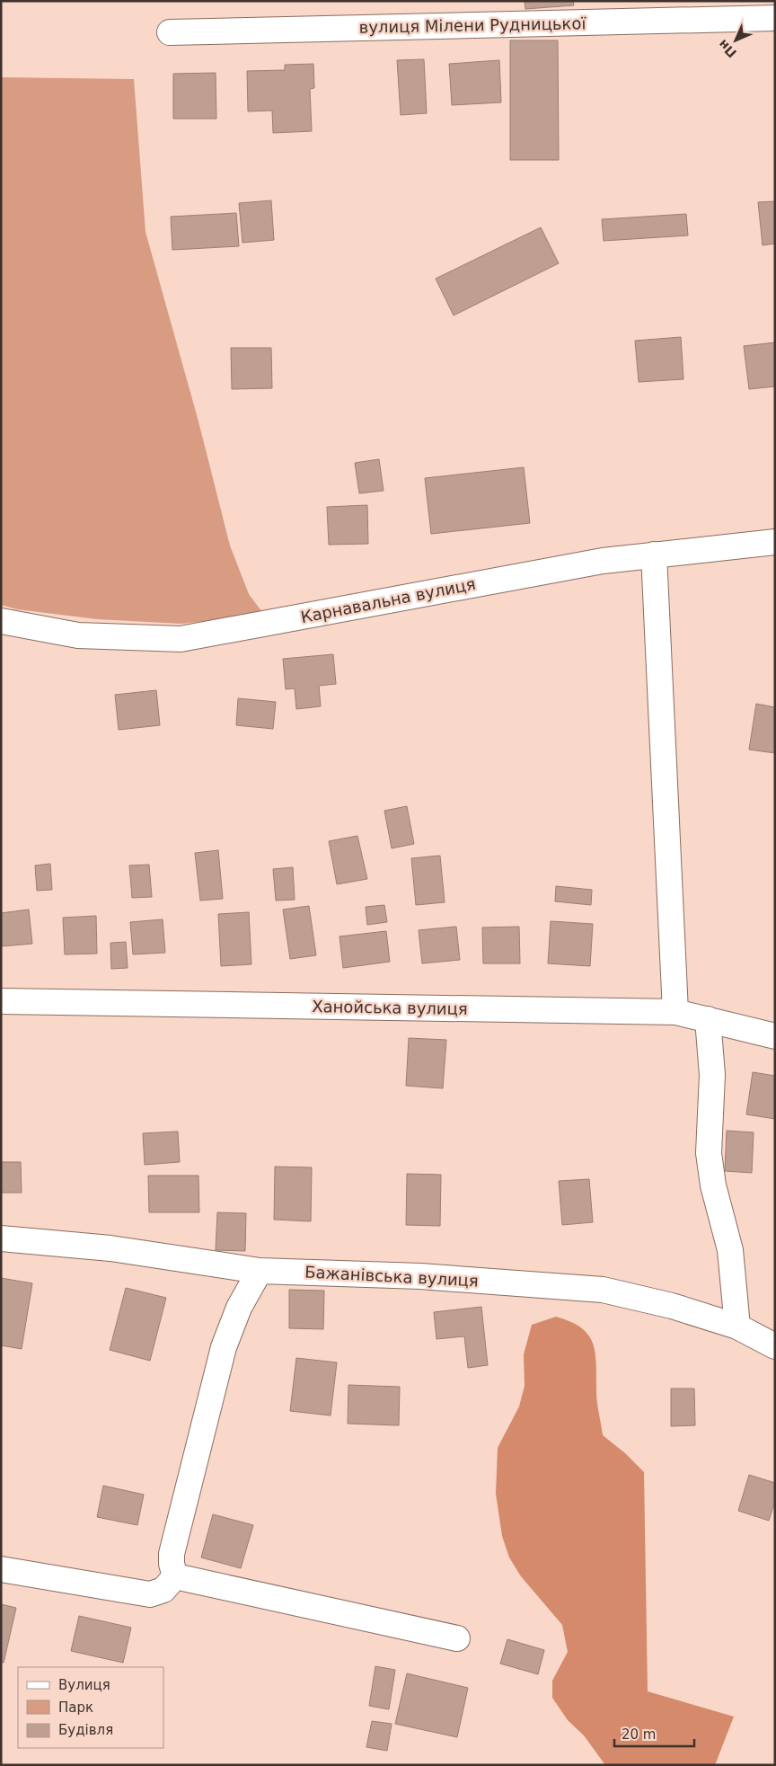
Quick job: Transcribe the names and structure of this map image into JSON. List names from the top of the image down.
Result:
{
  "streets": {
    "street": [
      "вулиця Мілени Рудницької",
      "Карнавальна вулиця",
      "Ханойська вулиця",
      "Бажанівська вулиця"
    ]
  },
  "legend": ["Вулиця", "Парк", "Будівля"],
  "scale_bar": "20 m",
  "north": "bottom left"
}
